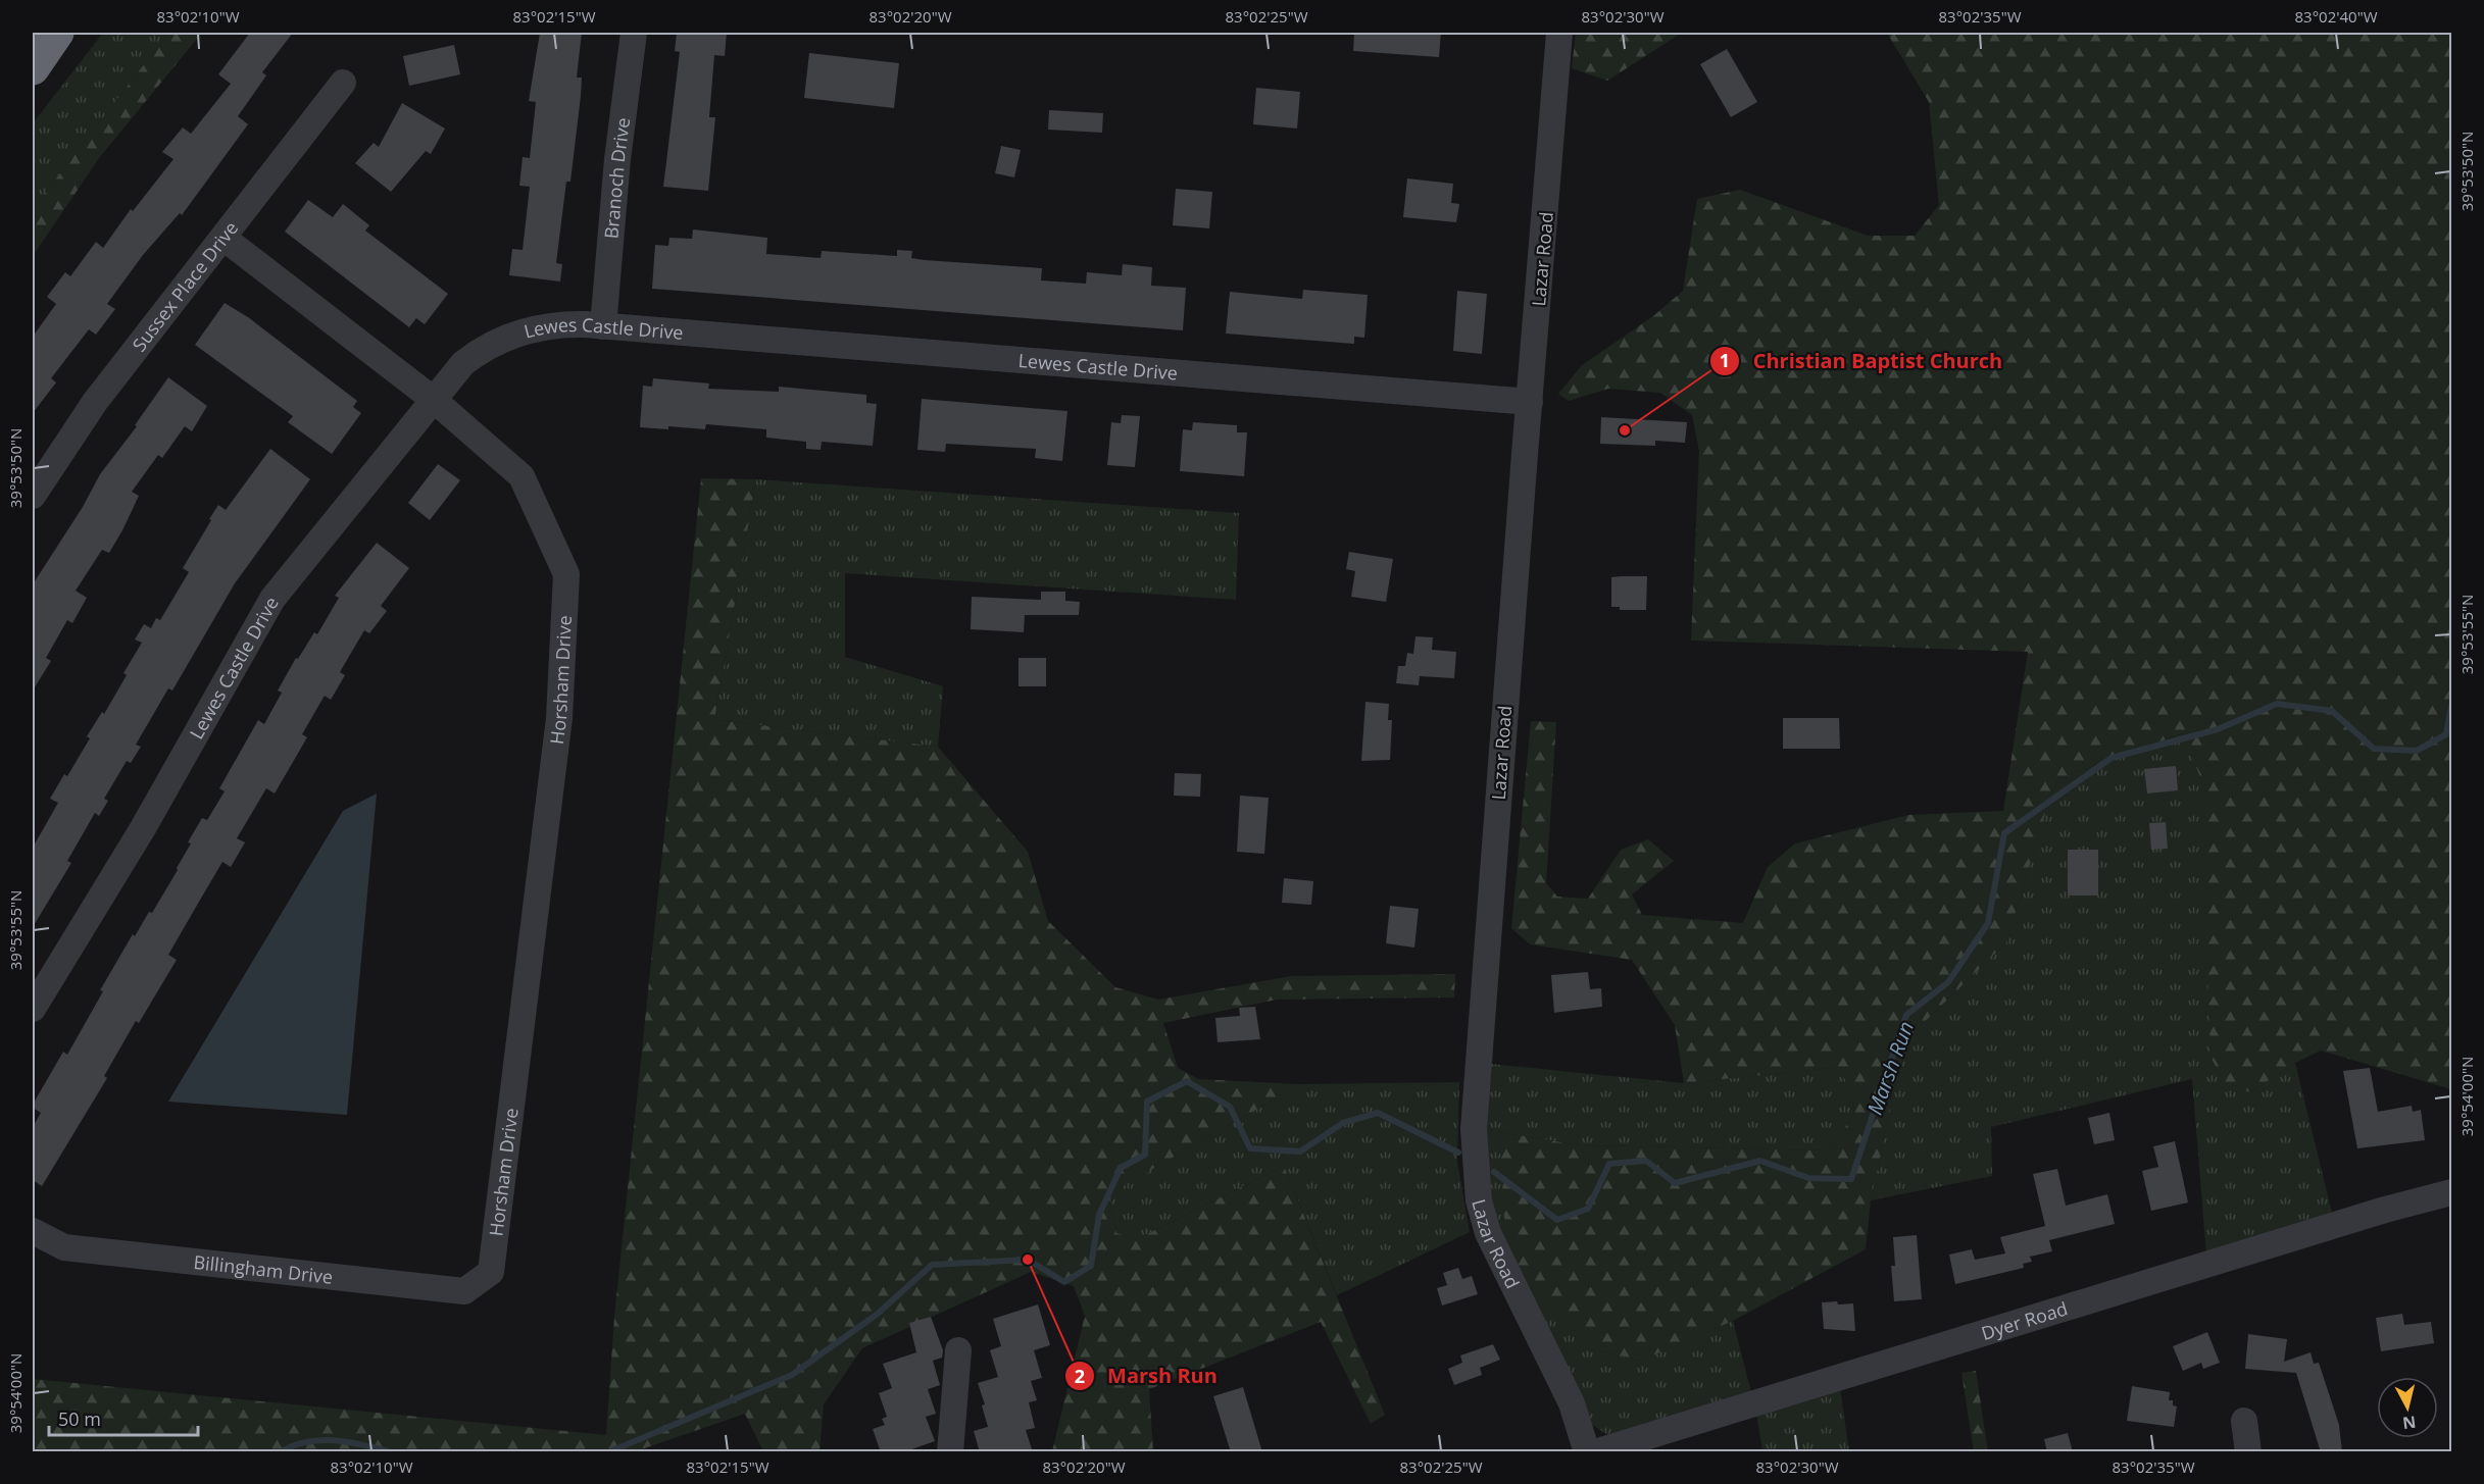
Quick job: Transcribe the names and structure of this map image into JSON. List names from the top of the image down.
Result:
{
  "streets": {
    "street": [
      "Branoch Drive",
      "Lazar Road",
      "Sussex Place Drive",
      "Lewes Castle Drive",
      "Horsham Drive",
      "Billingham Drive",
      "Dyer Road"
    ]
  },
  "crossings": [
    ["Branoch Drive", "Lewes Castle Drive"],
    ["Lazar Road", "Lewes Castle Drive"],
    ["Sussex Place Drive", "Horsham Drive"],
    ["Lewes Castle Drive", "Horsham Drive"],
    ["Horsham Drive", "Billingham Drive"]
  ],
  "water": ["Marsh Run"],
  "places": ["Christian Baptist Church", "Marsh Run"],
  "scale_bar": "50 m",
  "north": "bottom",
  "coordinates": [
    "83°02'10\"W",
    "83°02'15\"W",
    "83°02'20\"W",
    "83°02'25\"W",
    "83°02'30\"W",
    "83°02'35\"W",
    "83°02'40\"W",
    "39°53'50\"N",
    "39°53'55\"N",
    "39°54'00\"N"
  ]
}
